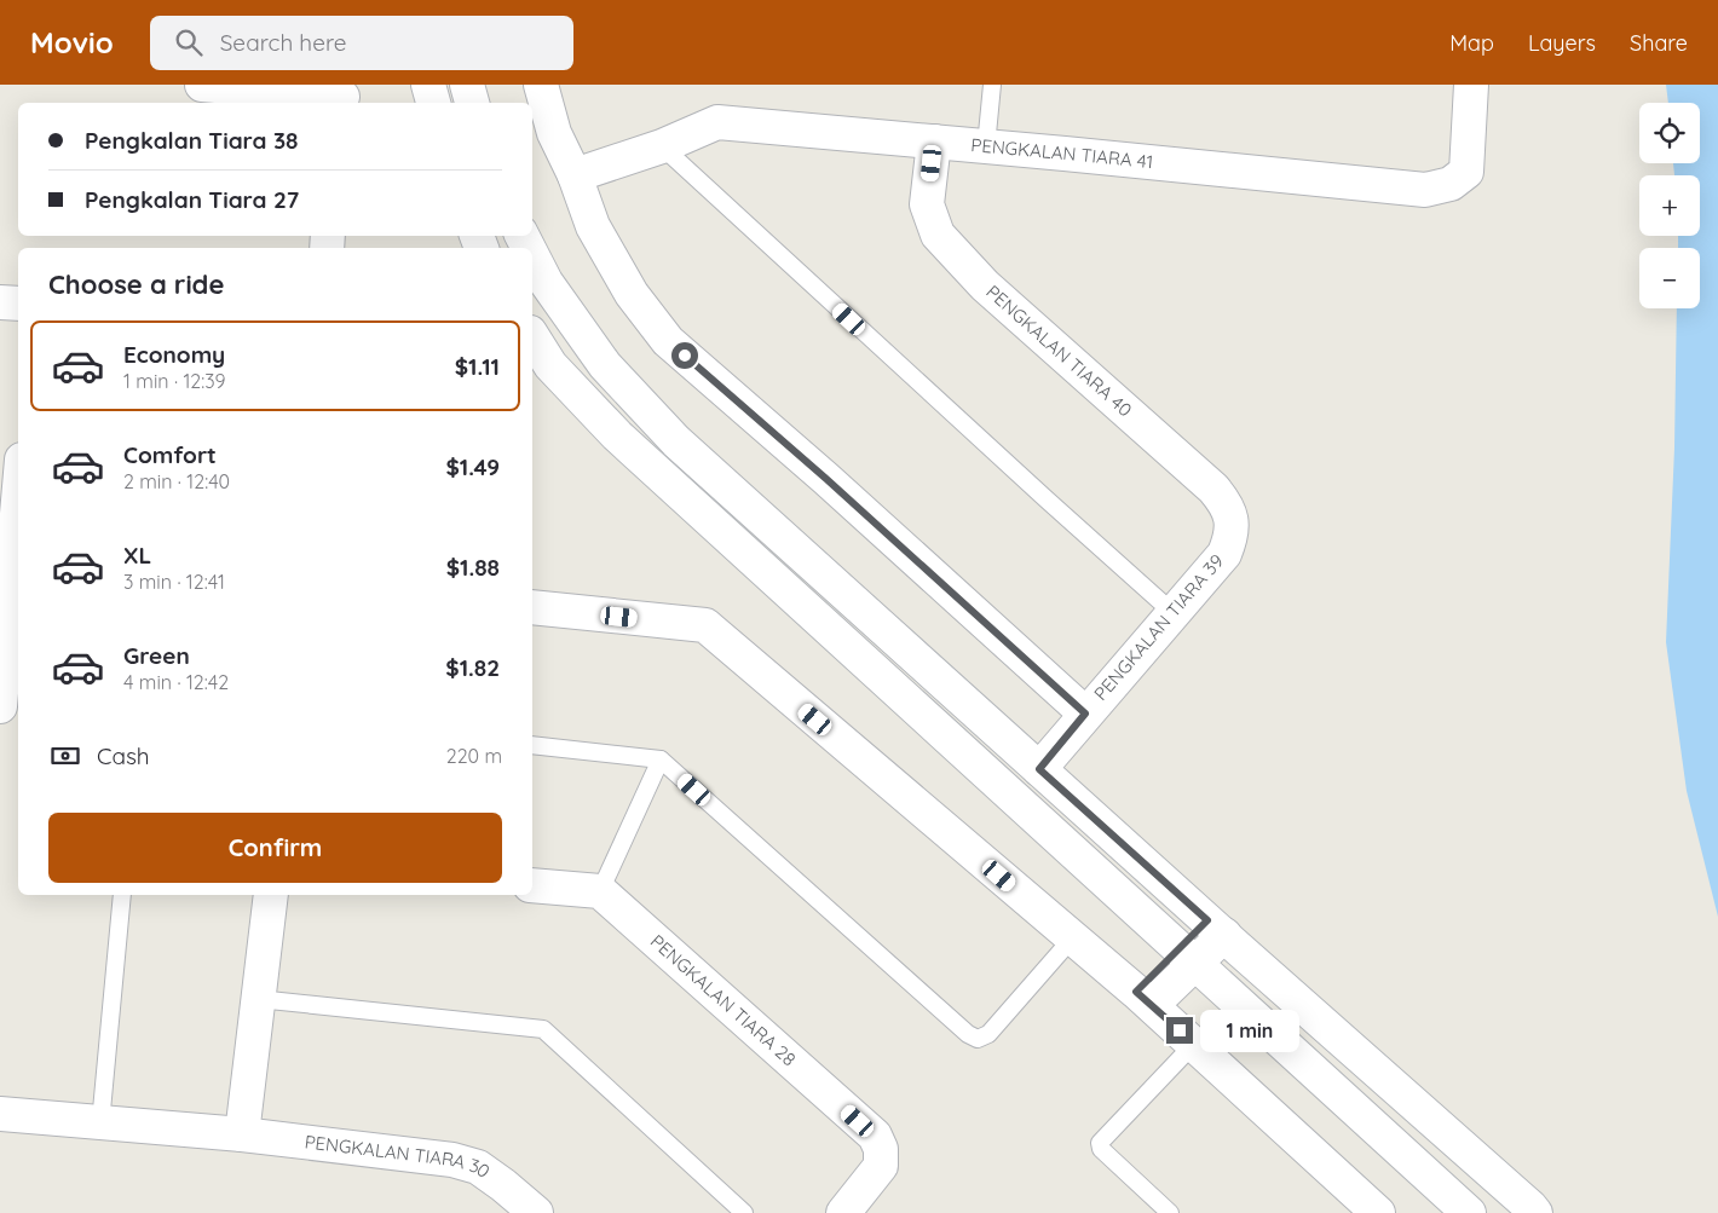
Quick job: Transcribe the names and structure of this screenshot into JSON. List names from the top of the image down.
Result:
{
  "streets": {
    "street": [
      "PENGKALAN TIARA 41",
      "PENGKALAN TIARA 40",
      "PENGKALAN TIARA 39",
      "PENGKALAN TIARA 28",
      "PENGKALAN TIARA 30"
    ]
  },
  "crossings": [
    ["PENGKALAN TIARA 41", "PENGKALAN TIARA 40"],
    ["PENGKALAN TIARA 40", "PENGKALAN TIARA 39"]
  ],
  "page": {
    "header": "Movio",
    "search": "Search here",
    "nav": ["Map", "Layers", "Share"],
    "map_buttons": ["+", "−"],
    "banner": ["Pengkalan Tiara 38", "Pengkalan Tiara 27"],
    "heading": "Choose a ride",
    "list": [
      {
        "name": "Economy",
        "note": "1 min · 12:39",
        "value": "$1.11"
      },
      {
        "name": "Comfort",
        "note": "2 min · 12:40",
        "value": "$1.49"
      },
      {
        "name": "XL",
        "note": "3 min · 12:41",
        "value": "$1.88"
      },
      {
        "name": "Green",
        "note": "4 min · 12:42",
        "value": "$1.82"
      }
    ],
    "pay": ["Cash", "220 m"],
    "buttons": "Confirm",
    "bubble": "1 min"
  }
}
